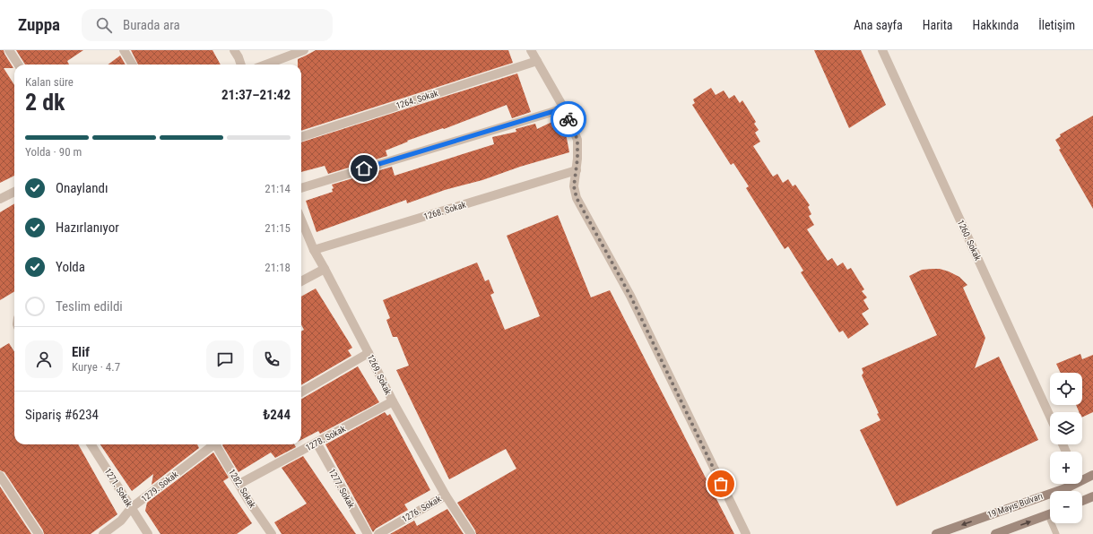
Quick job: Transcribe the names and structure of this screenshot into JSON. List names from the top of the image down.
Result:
{
  "streets": {
    "main road": ["19 Mayıs Bulvarı"],
    "street": [
      "1264. Sokak",
      "1268. Sokak",
      "1260. Sokak",
      "1269. Sokak",
      "1278. Sokak",
      "1279. Sokak",
      "1271. Sokak",
      "1282. Sokak",
      "1277. Sokak",
      "1276. Sokak"
    ]
  },
  "crossings": [
    ["1268. Sokak", "1269. Sokak"],
    ["1269. Sokak", "1278. Sokak"],
    ["1269. Sokak", "1276. Sokak"],
    ["1278. Sokak", "1282. Sokak"],
    ["1278. Sokak", "1277. Sokak"],
    ["1279. Sokak", "1271. Sokak"]
  ],
  "page": {
    "header": "Zuppa",
    "search": "Burada ara",
    "nav": [
      "Ana sayfa",
      "Harita",
      "Hakkında",
      "İletişim"
    ],
    "heading": ["2 dk", "Kalan süre", "21:37–21:42"],
    "panel": [
      "Elif",
      "Kurye · 4.7",
      "Sipariş #6234",
      "₺244"
    ],
    "bar": "Yolda · 90 m",
    "list": [
      ["Onaylandı", "21:14"],
      ["Hazırlanıyor", "21:15"],
      ["Yolda", "21:18"],
      "Teslim edildi"
    ],
    "map_buttons": ["+", "−"]
  }
}
